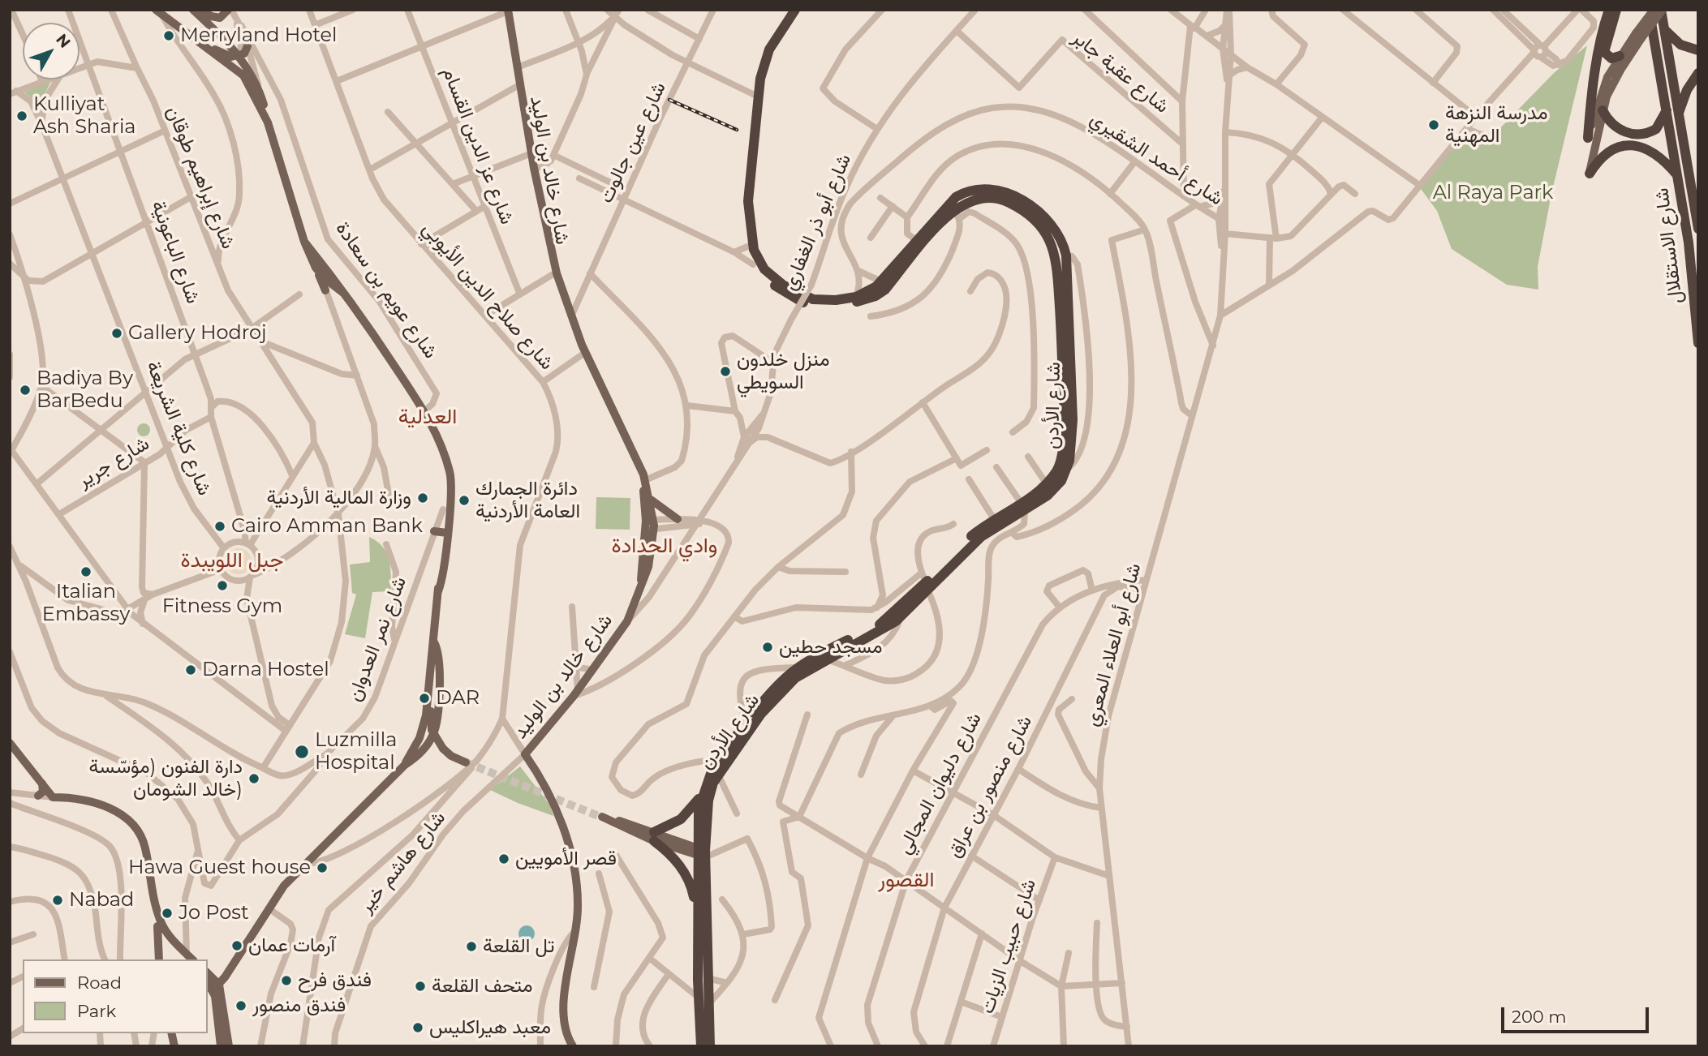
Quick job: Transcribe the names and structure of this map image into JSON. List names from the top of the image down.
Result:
{
  "streets": {
    "highway": ["شارع الاستقلال", "شارع الأردن"],
    "main road": ["شارع خالد بن الوليد"],
    "street": [
      "شارع عقبة جابر",
      "شارع عين جالوت",
      "شارع عز الدين القسام",
      "شارع أحمد الشقيري",
      "شارع إبراهيم طوقان",
      "شارع أبو ذر الغفاري",
      "شارع الباعونية",
      "شارع عويم بن سعادة",
      "شارع صلاح الدين الأيوبي",
      "شارع كلية الشريعة",
      "شارع جرير",
      "شارع نمر العدوان",
      "شارع أبو العلاء المعري",
      "شارع دليوان المجالي",
      "شارع منصور بن عراق",
      "شارع هاشم خير",
      "شارع حبيب الزيات"
    ]
  },
  "crossings": [
    ["شارع عقبة جابر", "شارع أبو ذر الغفاري"],
    ["شارع عين جالوت", "شارع خالد بن الوليد"],
    ["شارع أحمد الشقيري", "شارع أبو العلاء المعري"],
    ["شارع خالد بن الوليد", "شارع أبو ذر الغفاري"],
    ["شارع خالد بن الوليد", "شارع هاشم خير"],
    ["شارع الباعونية", "شارع كلية الشريعة"],
    ["شارع الباعونية", "شارع جرير"],
    ["شارع كلية الشريعة", "شارع جرير"],
    ["شارع أبو العلاء المعري", "شارع دليوان المجالي"],
    ["شارع دليوان المجالي", "شارع منصور بن عراق"]
  ],
  "districts": [
    "العدلية",
    "وادي الحدادة",
    "جبل اللويبدة",
    "القصور"
  ],
  "parks": ["Al Raya Park"],
  "places": [
    "Merryland Hotel",
    "Kulliyat Ash Sharia",
    "مدرسة النزهة المهنية",
    "Gallery Hodroj",
    "منزل خلدون السويطي",
    "Badiya By BarBedu",
    "وزارة المالية الأردنية",
    "دائرة الجمارك العامة الأردنية",
    "Cairo Amman Bank",
    "Italian Embassy",
    "Fitness Gym",
    "مسجد حطين",
    "Darna Hostel",
    "DAR",
    "Luzmilla Hospital",
    "دارة الفنون (مؤسّسة خالد الشومان)",
    "قصر الأمويين",
    "Hawa Guest house",
    "Nabad",
    "Jo Post",
    "آرمات عمان",
    "تل القلعة",
    "فندق فرح",
    "متحف القلعة",
    "فندق منصور",
    "معبد هيراكليس"
  ],
  "legend": ["Road", "Park"],
  "scale_bar": "200 m",
  "north": "top right"
}
